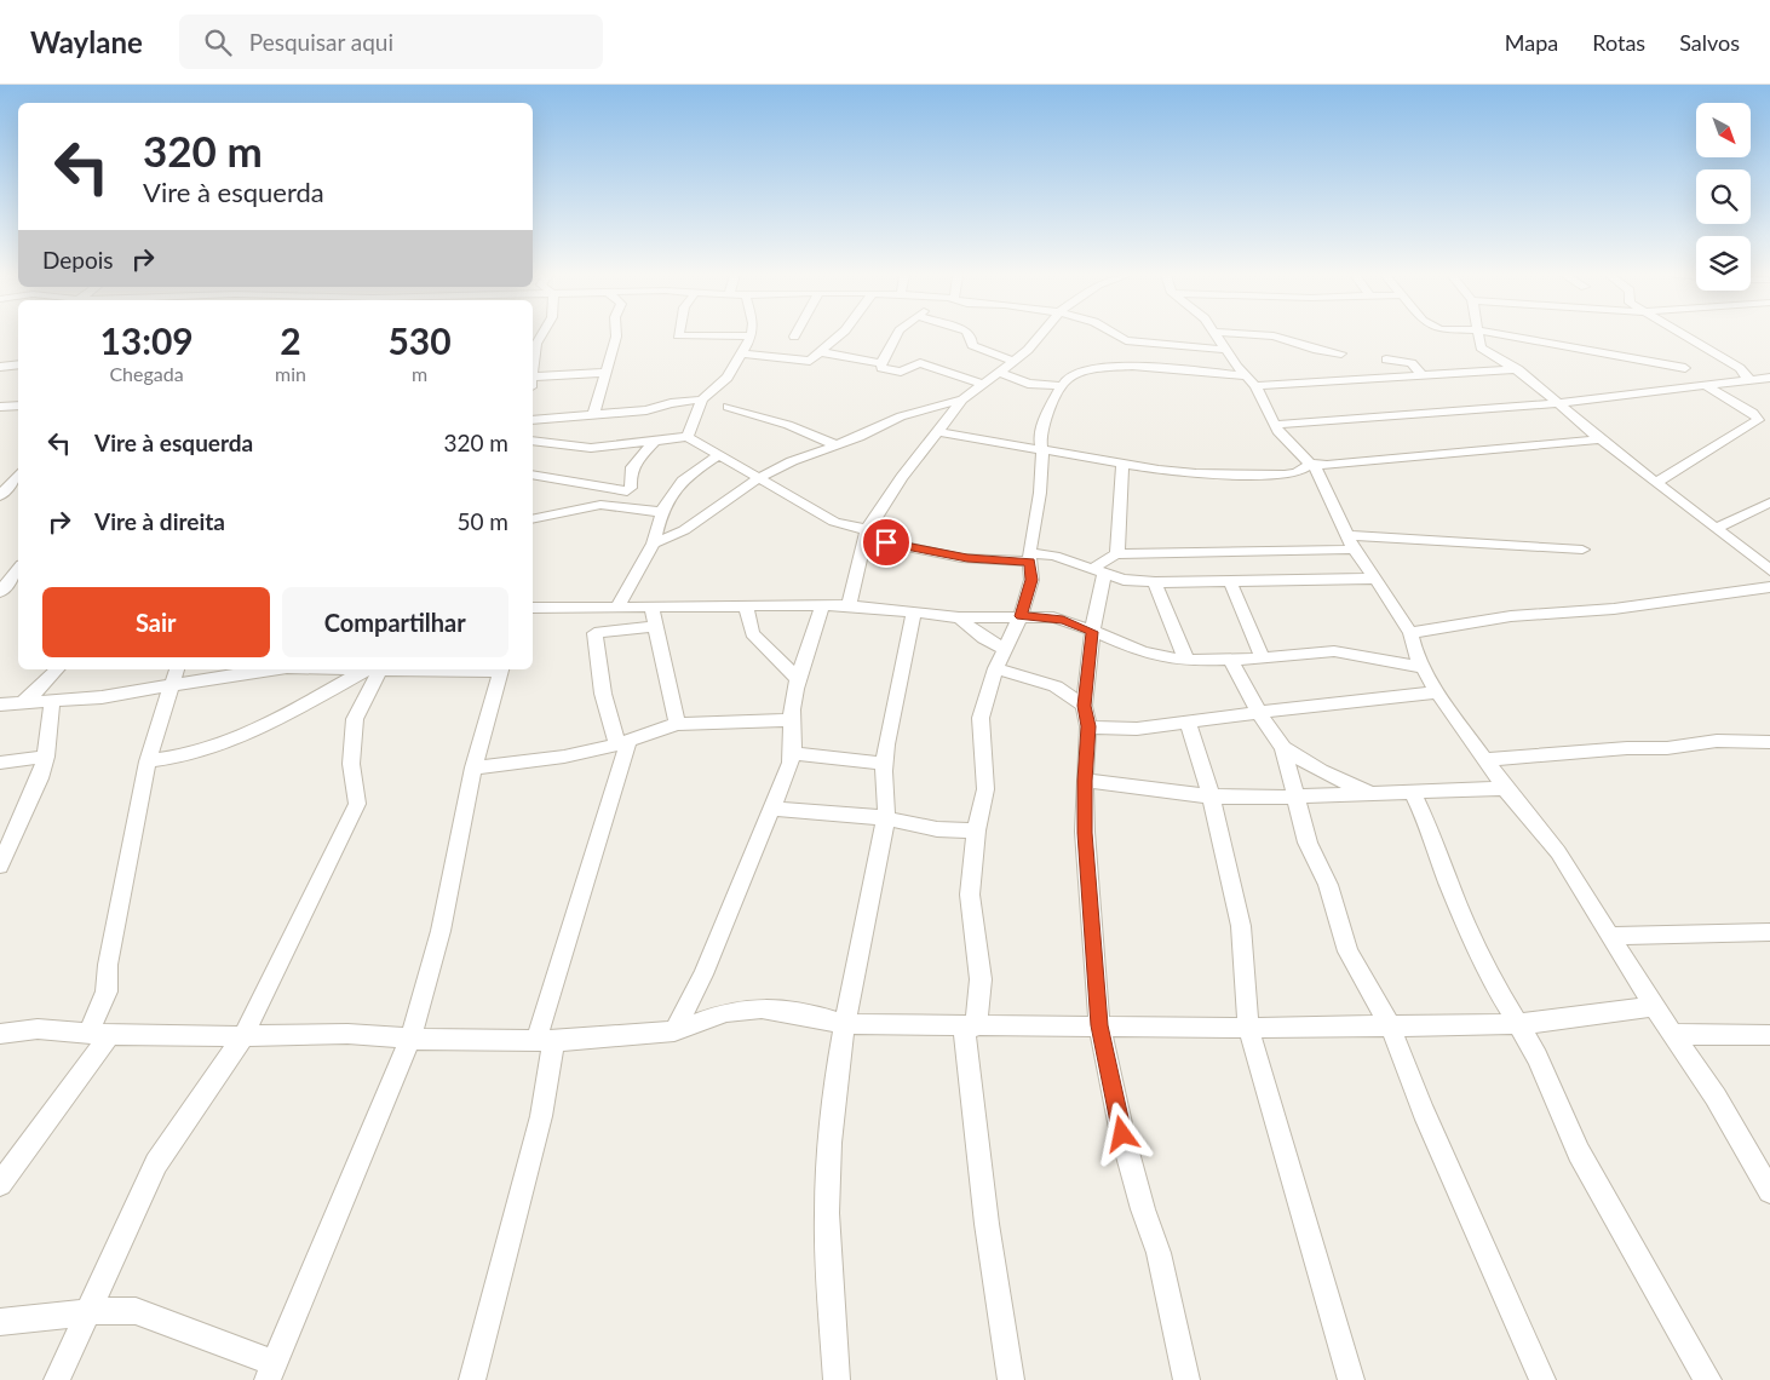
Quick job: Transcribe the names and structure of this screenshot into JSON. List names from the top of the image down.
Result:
{
  "north": "bottom right",
  "page": {
    "header": "Waylane",
    "search": "Pesquisar aqui",
    "nav": ["Mapa", "Rotas", "Salvos"],
    "turn": ["320 m", "Vire à esquerda"],
    "then": "Depois",
    "eta": [
      "13:09",
      "Chegada",
      "2",
      "min",
      "530",
      "m"
    ],
    "list": [
      {
        "name": "Vire à esquerda",
        "value": "320 m"
      },
      {
        "name": "Vire à direita",
        "value": "50 m"
      }
    ],
    "buttons": ["Sair", "Compartilhar"]
  }
}
